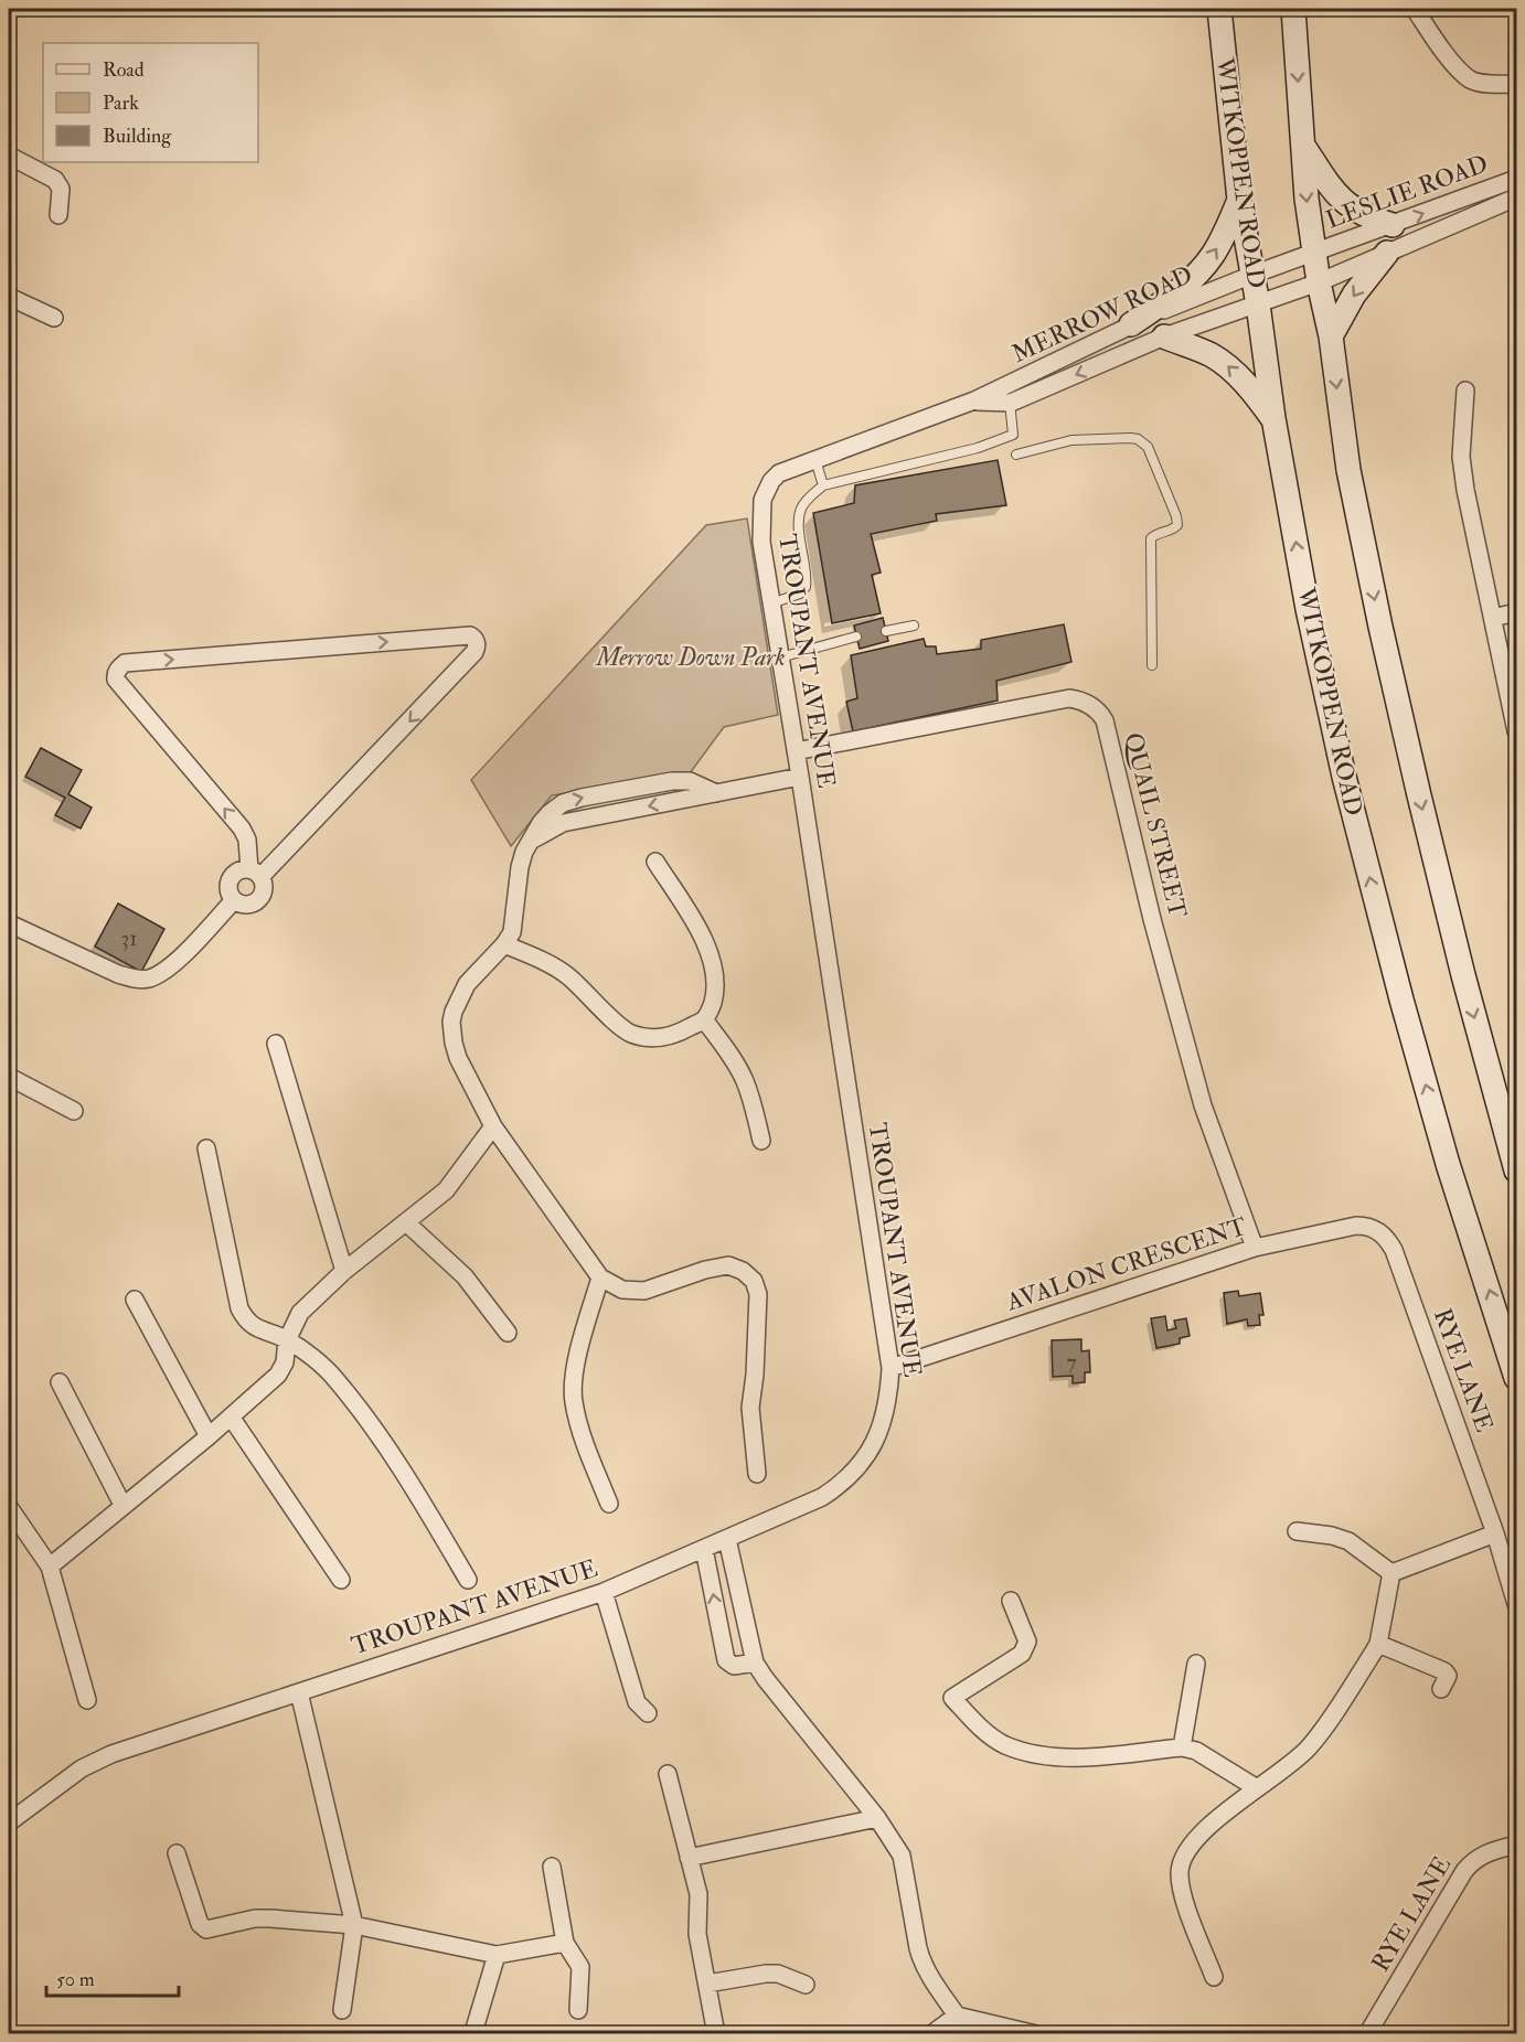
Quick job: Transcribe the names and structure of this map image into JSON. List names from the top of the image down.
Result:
{
  "streets": {
    "main road": ["WITKOPPEN ROAD"],
    "street": [
      "LESLIE ROAD",
      "MERROW ROAD",
      "TROUPANT AVENUE",
      "QUAIL STREET",
      "AVALON CRESCENT",
      "RYE LANE"
    ]
  },
  "crossings": [
    ["WITKOPPEN ROAD", "LESLIE ROAD"],
    ["WITKOPPEN ROAD", "MERROW ROAD"],
    ["LESLIE ROAD", "MERROW ROAD"],
    ["MERROW ROAD", "TROUPANT AVENUE"],
    ["TROUPANT AVENUE", "QUAIL STREET"],
    ["TROUPANT AVENUE", "AVALON CRESCENT"],
    ["QUAIL STREET", "AVALON CRESCENT"],
    ["AVALON CRESCENT", "RYE LANE"]
  ],
  "parks": ["Merrow Down Park"],
  "house_numbers": ["31", "7"],
  "legend": ["Road", "Park", "Building"],
  "scale_bar": "50 m"
}
